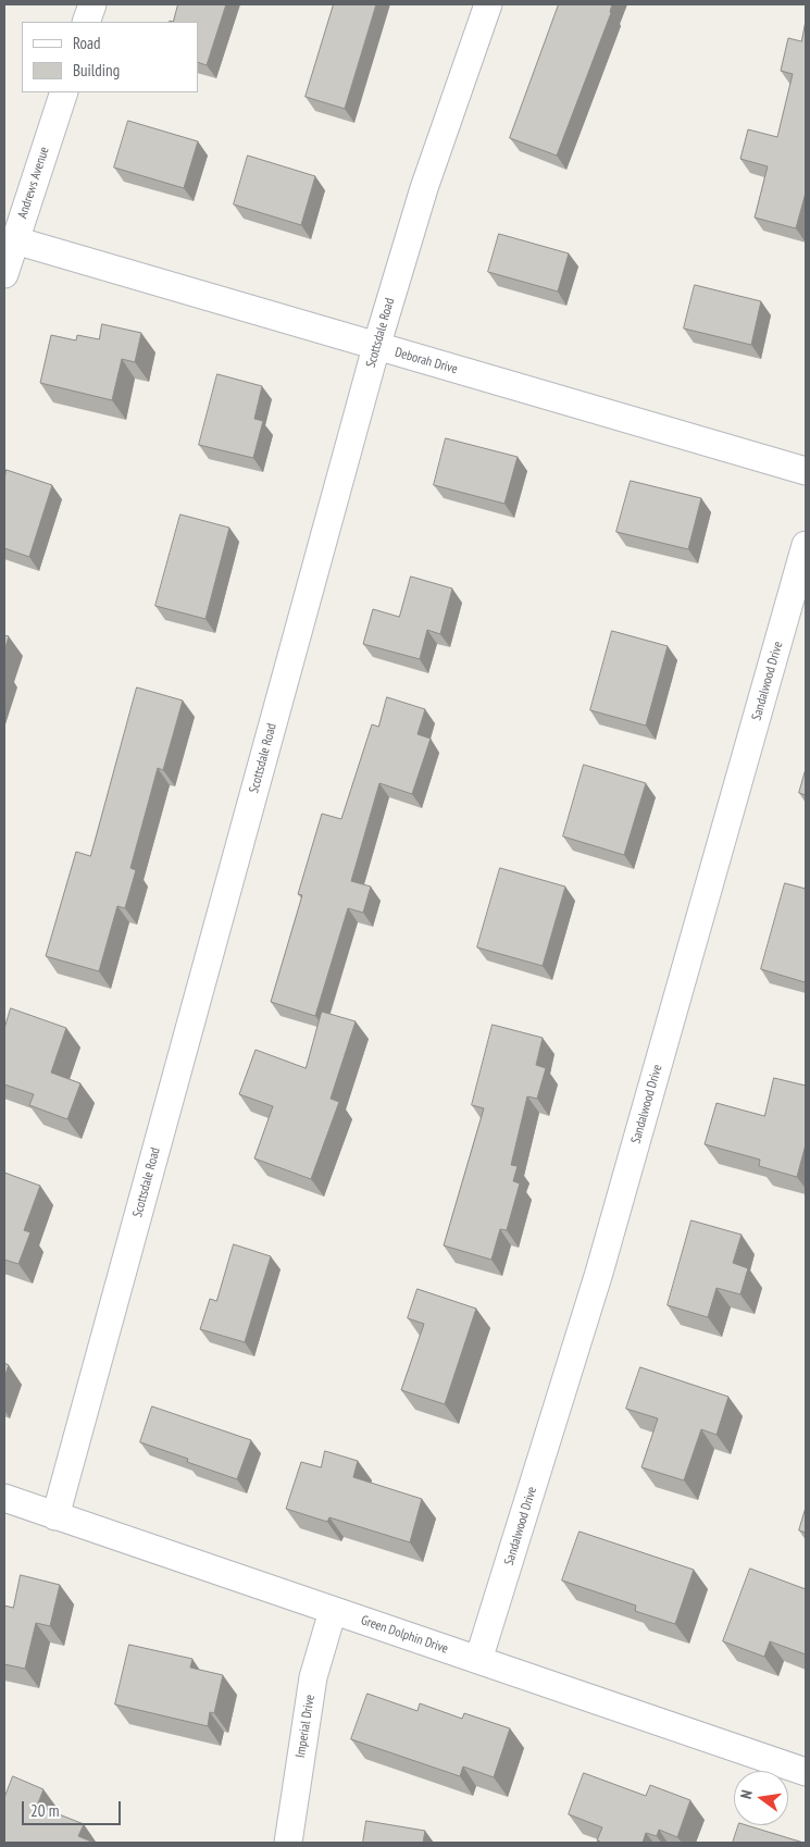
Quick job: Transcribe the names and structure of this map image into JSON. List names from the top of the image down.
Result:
{
  "streets": {
    "street": [
      "Andrews Avenue",
      "Scottsdale Road",
      "Deborah Drive",
      "Sandalwood Drive",
      "Green Dolphin Drive",
      "Imperial Drive"
    ]
  },
  "crossings": [
    ["Andrews Avenue", "Deborah Drive"],
    ["Scottsdale Road", "Deborah Drive"],
    ["Scottsdale Road", "Green Dolphin Drive"],
    ["Sandalwood Drive", "Green Dolphin Drive"],
    ["Green Dolphin Drive", "Imperial Drive"]
  ],
  "legend": ["Road", "Building"],
  "scale_bar": "20 m",
  "north": "left"
}
